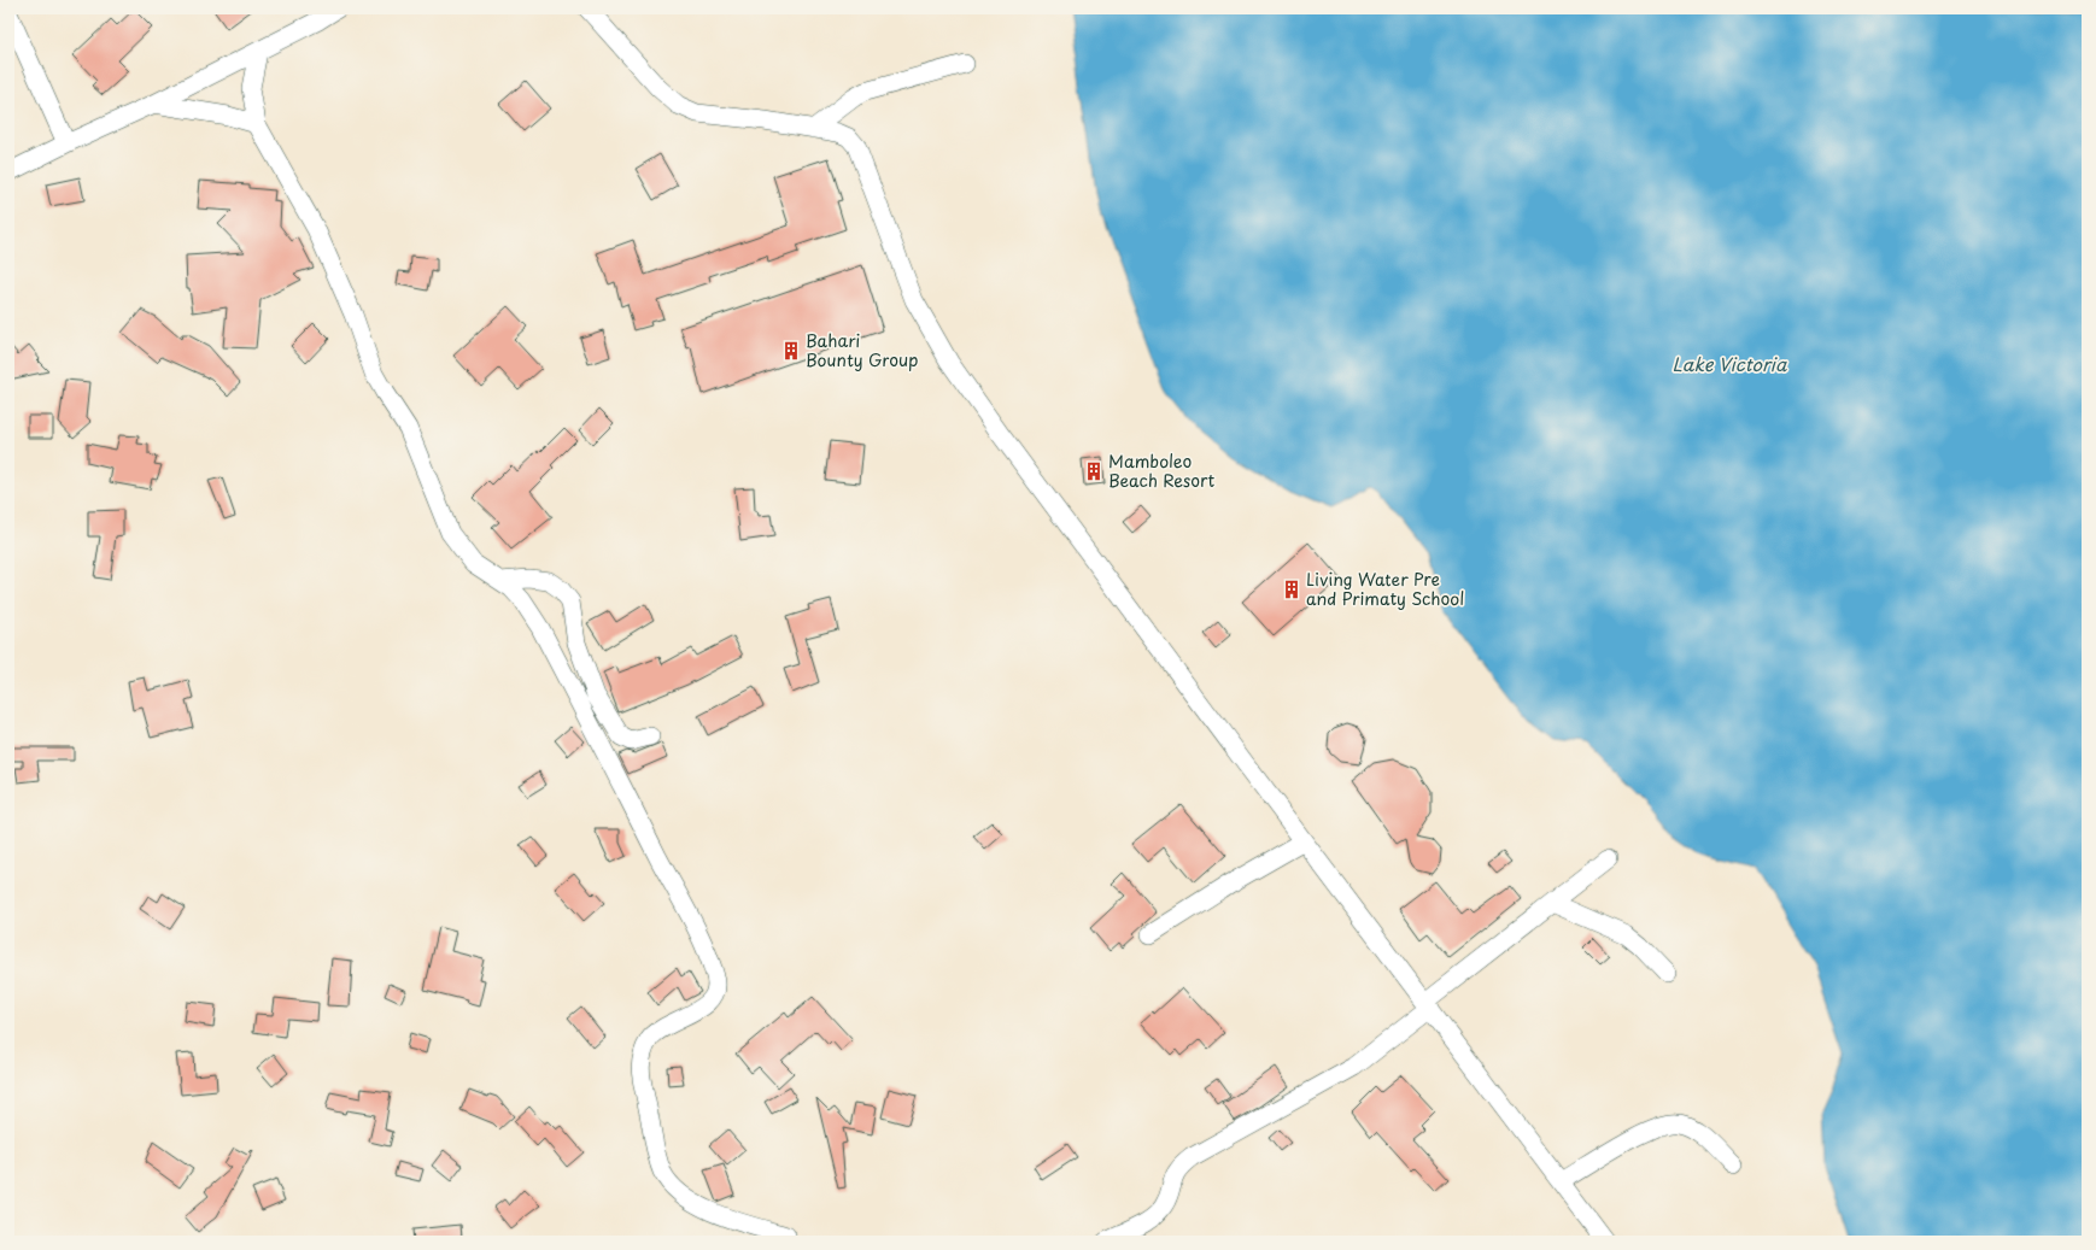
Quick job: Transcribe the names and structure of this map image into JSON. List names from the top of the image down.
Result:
{
  "water": ["Lake Victoria"],
  "places": {
    "building": ["Bahari Bounty Group", "Mamboleo Beach Resort", "Living Water Pre and Primaty School"]
  }
}
